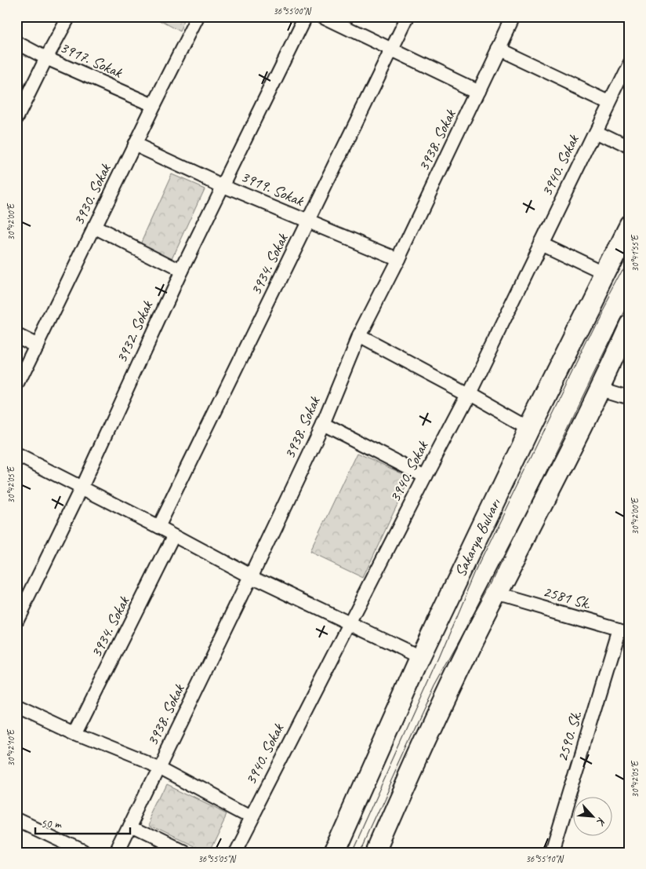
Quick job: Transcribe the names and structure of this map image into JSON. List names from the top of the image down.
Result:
{
  "streets": {
    "main road": ["Sakarya Bulvarı"],
    "street": [
      "3917. Sokak",
      "3938. Sokak",
      "3940. Sokak",
      "3919. Sokak",
      "3930. Sokak",
      "3934. Sokak",
      "3932. Sokak",
      "2581 Sk.",
      "2590. Sk."
    ]
  },
  "crossings": [
    ["3917. Sokak", "3930. Sokak"],
    ["3938. Sokak", "3919. Sokak"],
    ["3919. Sokak", "3930. Sokak"],
    ["3919. Sokak", "3934. Sokak"],
    ["3919. Sokak", "3932. Sokak"],
    ["2581 Sk.", "2590. Sk."]
  ],
  "scale_bar": "50 m",
  "north": "bottom right",
  "coordinates": [
    "36°55'00\"N",
    "30°42'00\"E",
    "30°41'55\"E",
    "30°42'05\"E",
    "30°42'10\"E",
    "36°55'05\"N",
    "36°55'10\"N"
  ]
}
